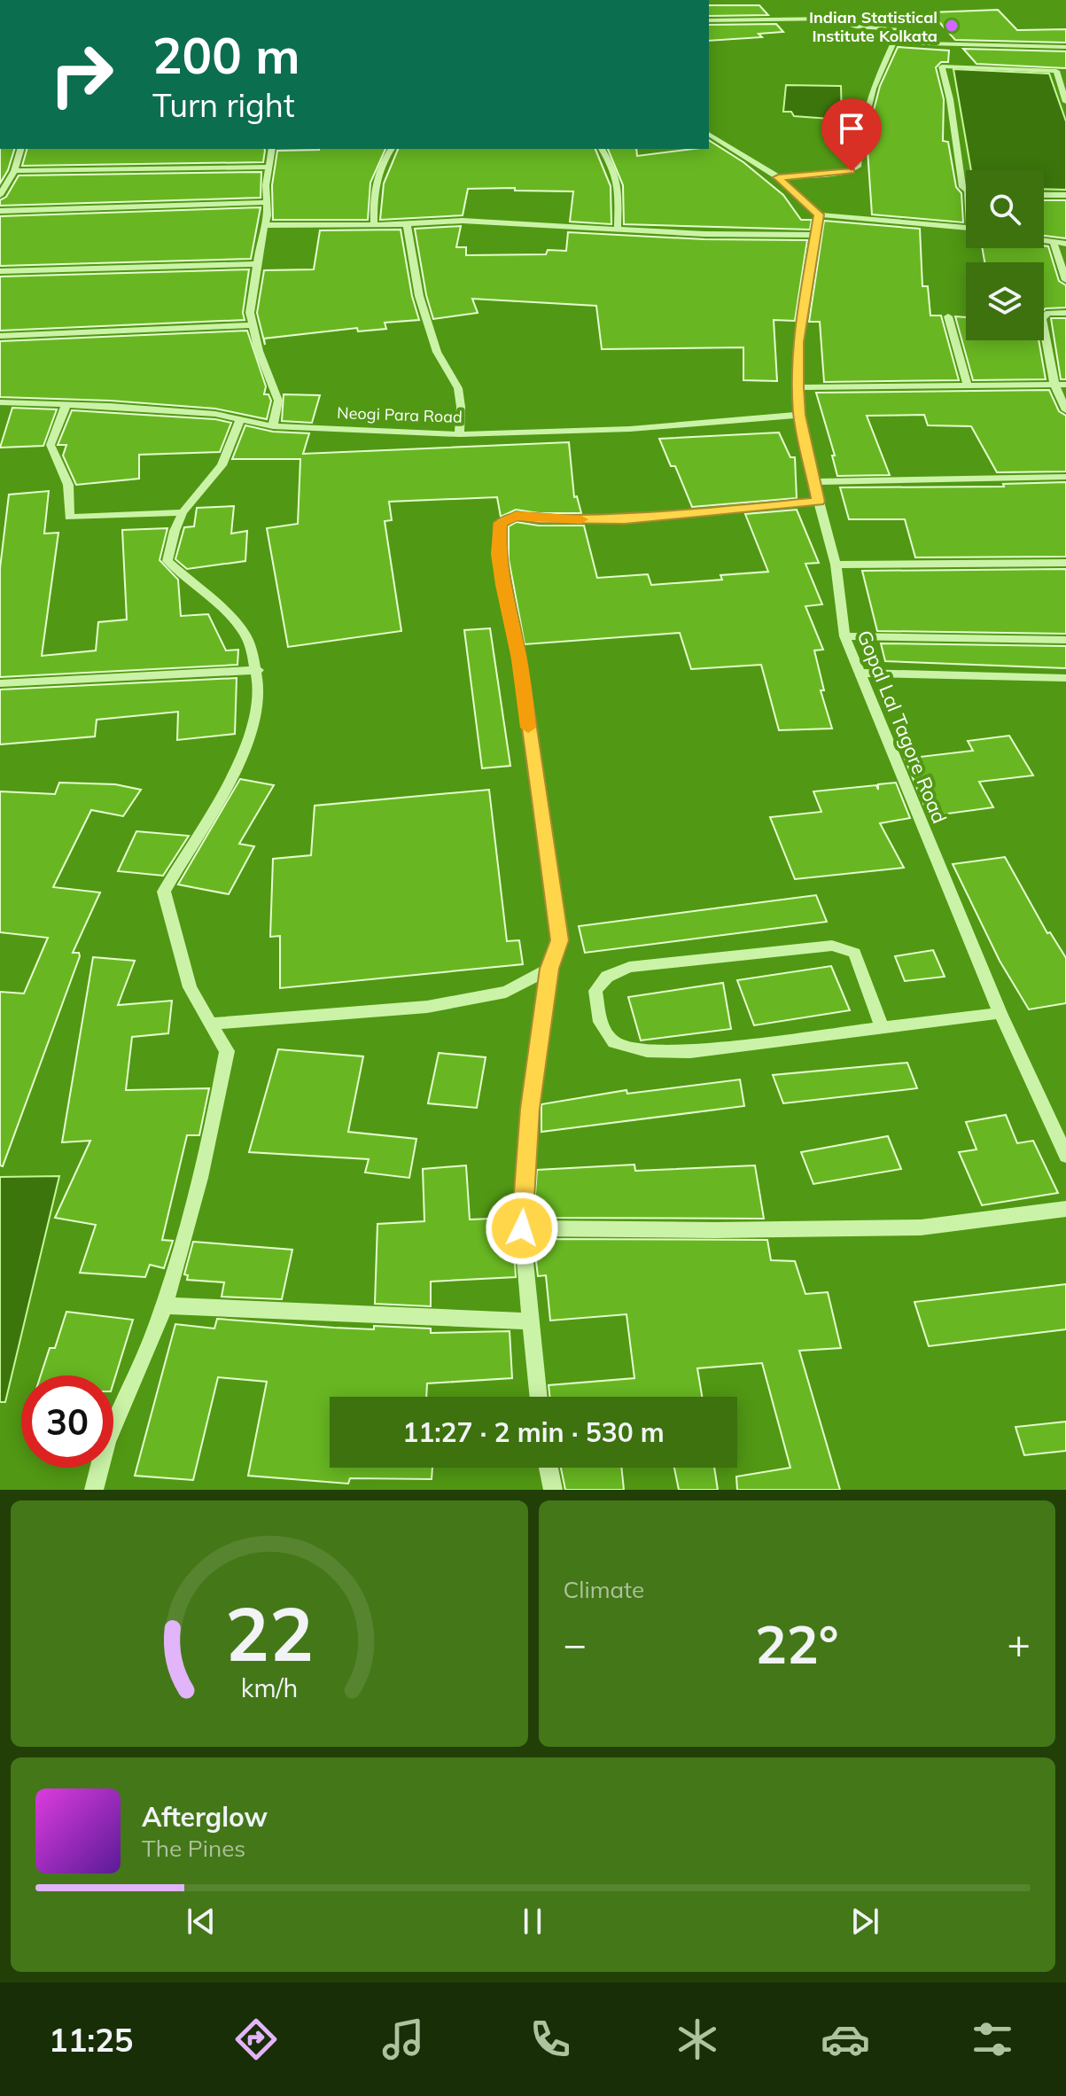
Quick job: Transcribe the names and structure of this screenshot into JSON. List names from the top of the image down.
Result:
{
  "streets": {
    "street": ["Neogi Para Road", "Gopal Lal Tagore Road"]
  },
  "crossings": [
    ["Neogi Para Road", "Gopal Lal Tagore Road"]
  ],
  "places": ["Indian Statistical Institute Kolkata"],
  "page": {
    "turn": ["200 m", "Turn right"],
    "limit": "30",
    "trip": "11:27 · 2 min · 530 m",
    "tile": "Climate",
    "heat": ["−", "22°", "+"],
    "song": ["Afterglow", "The Pines"],
    "tabs": "11:25",
    "gauge": ["22", "km/h"]
  }
}
